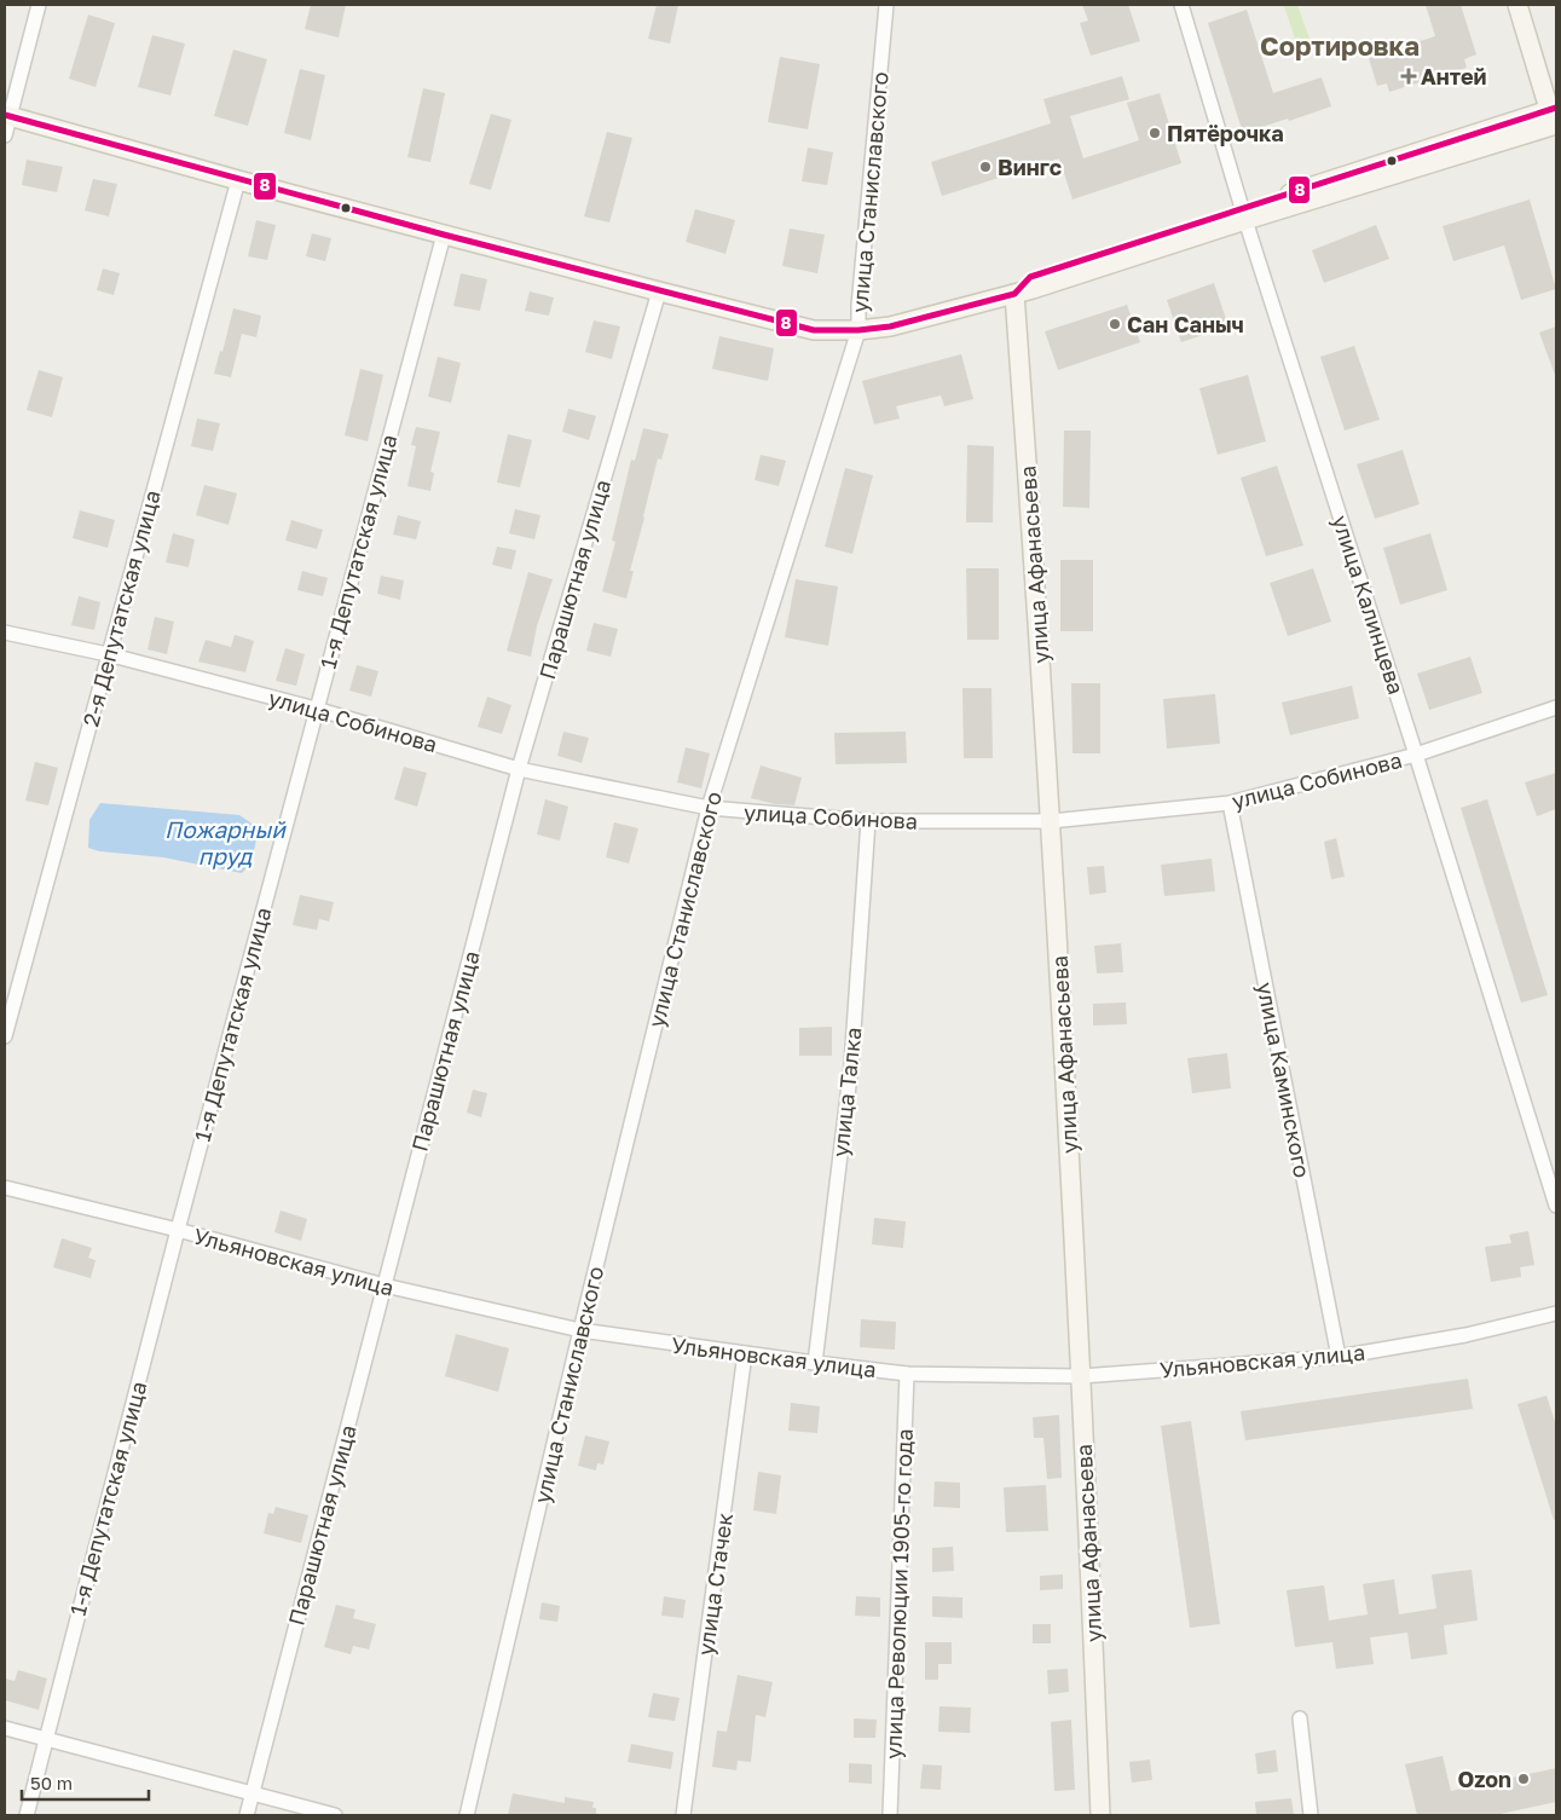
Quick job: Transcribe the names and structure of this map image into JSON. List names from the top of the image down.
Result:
{
  "streets": {
    "street": [
      "улица Станиславского",
      "1-я Депутатская улица",
      "улица Афанасьева",
      "Парашютная улица",
      "улица Калинцева",
      "2-я Депутатская улица",
      "улица Собинова",
      "улица Каминского",
      "улица Талка",
      "Ульяновская улица",
      "улица Стачек",
      "улица Революции 1905-го года"
    ]
  },
  "crossings": [
    ["улица Станиславского", "улица Собинова"],
    ["улица Станиславского", "Ульяновская улица"],
    ["1-я Депутатская улица", "улица Собинова"],
    ["1-я Депутатская улица", "Ульяновская улица"],
    ["улица Афанасьева", "улица Собинова"],
    ["улица Афанасьева", "Ульяновская улица"],
    ["Парашютная улица", "улица Собинова"],
    ["Парашютная улица", "Ульяновская улица"],
    ["улица Калинцева", "улица Собинова"],
    ["2-я Депутатская улица", "улица Собинова"],
    ["улица Собинова", "улица Каминского"],
    ["улица Собинова", "улица Талка"],
    ["улица Каминского", "Ульяновская улица"],
    ["улица Талка", "Ульяновская улица"],
    ["Ульяновская улица", "улица Стачек"],
    ["Ульяновская улица", "улица Революции 1905-го года"]
  ],
  "districts": ["Сортировка"],
  "water": ["Пожарный пруд"],
  "places": {
    "health": ["Антей"],
    "other": [
      "Пятёрочка",
      "Вингс",
      "Сан Саныч",
      "Ozon"
    ]
  },
  "lines": ["transit line 8"],
  "scale_bar": "50 m"
}
